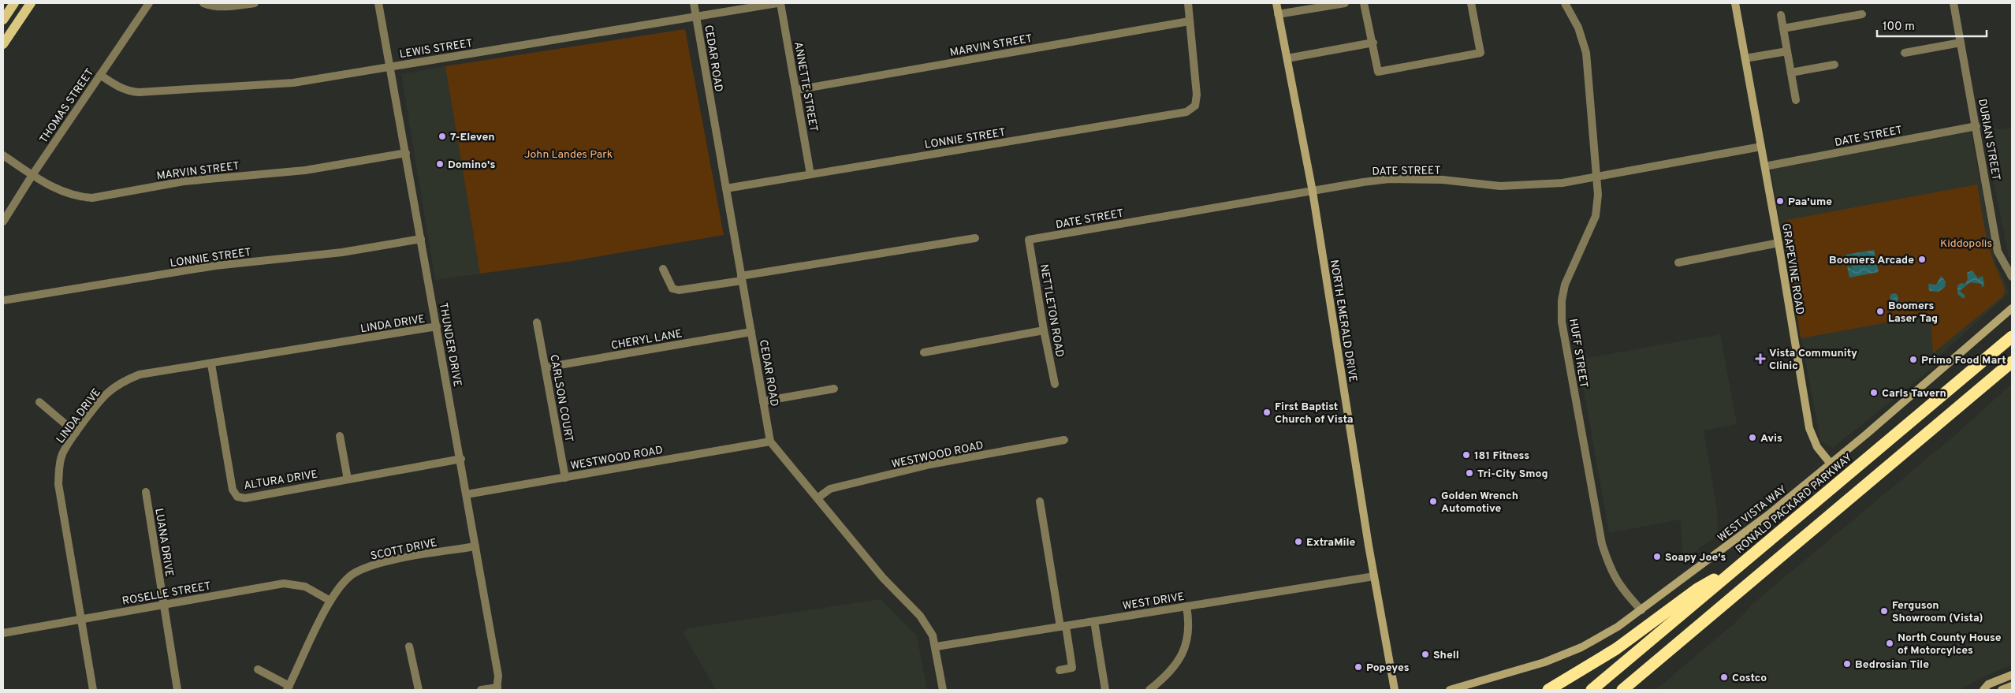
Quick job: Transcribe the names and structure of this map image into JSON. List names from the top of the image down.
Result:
{
  "streets": {
    "highway": ["RONALD PACKARD PARKWAY"],
    "main road": ["GRAPEVINE ROAD", "NORTH EMERALD DRIVE", "WEST VISTA WAY"],
    "street": [
      "MARVIN STREET",
      "LEWIS STREET",
      "CEDAR ROAD",
      "ANNETTE STREET",
      "THOMAS STREET",
      "DATE STREET",
      "LONNIE STREET",
      "DURIAN STREET",
      "NETTLETON ROAD",
      "LINDA DRIVE",
      "CHERYL LANE",
      "THUNDER DRIVE",
      "HUFF STREET",
      "CARLSON COURT",
      "WESTWOOD ROAD",
      "ALTURA DRIVE",
      "LUANA DRIVE",
      "SCOTT DRIVE",
      "ROSELLE STREET",
      "WEST DRIVE"
    ]
  },
  "crossings": [
    ["MARVIN STREET", "ANNETTE STREET"],
    ["MARVIN STREET", "THOMAS STREET"],
    ["MARVIN STREET", "LONNIE STREET"],
    ["MARVIN STREET", "THUNDER DRIVE"],
    ["LEWIS STREET", "CEDAR ROAD"],
    ["LEWIS STREET", "THOMAS STREET"],
    ["LEWIS STREET", "THUNDER DRIVE"],
    ["CEDAR ROAD", "LONNIE STREET"],
    ["CEDAR ROAD", "CHERYL LANE"],
    ["CEDAR ROAD", "WESTWOOD ROAD"],
    ["ANNETTE STREET", "LONNIE STREET"],
    ["DATE STREET", "DURIAN STREET"],
    ["DATE STREET", "GRAPEVINE ROAD"],
    ["DATE STREET", "NETTLETON ROAD"],
    ["DATE STREET", "NORTH EMERALD DRIVE"],
    ["DATE STREET", "HUFF STREET"],
    ["LONNIE STREET", "THUNDER DRIVE"],
    ["GRAPEVINE ROAD", "WEST VISTA WAY"],
    ["NORTH EMERALD DRIVE", "WEST DRIVE"],
    ["LINDA DRIVE", "THUNDER DRIVE"],
    ["LINDA DRIVE", "ALTURA DRIVE"],
    ["LINDA DRIVE", "ROSELLE STREET"],
    ["CHERYL LANE", "CARLSON COURT"],
    ["THUNDER DRIVE", "WESTWOOD ROAD"],
    ["THUNDER DRIVE", "ALTURA DRIVE"],
    ["THUNDER DRIVE", "SCOTT DRIVE"],
    ["HUFF STREET", "WEST VISTA WAY"],
    ["CARLSON COURT", "WESTWOOD ROAD"],
    ["LUANA DRIVE", "ROSELLE STREET"],
    ["SCOTT DRIVE", "ROSELLE STREET"]
  ],
  "parks": ["John Landes Park", "Kiddopolis"],
  "places": {
    "other": [
      "7-Eleven",
      "Domino's",
      "Paa'ume",
      "Boomers Arcade",
      "Boomers Laser Tag",
      "Primo Food Mart",
      "Carls Tavern",
      "First Baptist Church of Vista",
      "Avis",
      "181 Fitness",
      "Tri-City Smog",
      "Golden Wrench Automotive",
      "ExtraMile",
      "Soapy Joe's",
      "Ferguson Showroom (Vista)",
      "North County House of Motorcylces",
      "Shell",
      "Bedrosian Tile",
      "Popeyes",
      "Costco"
    ],
    "health": ["Vista Community Clinic"]
  },
  "scale_bar": "100 m"
}
